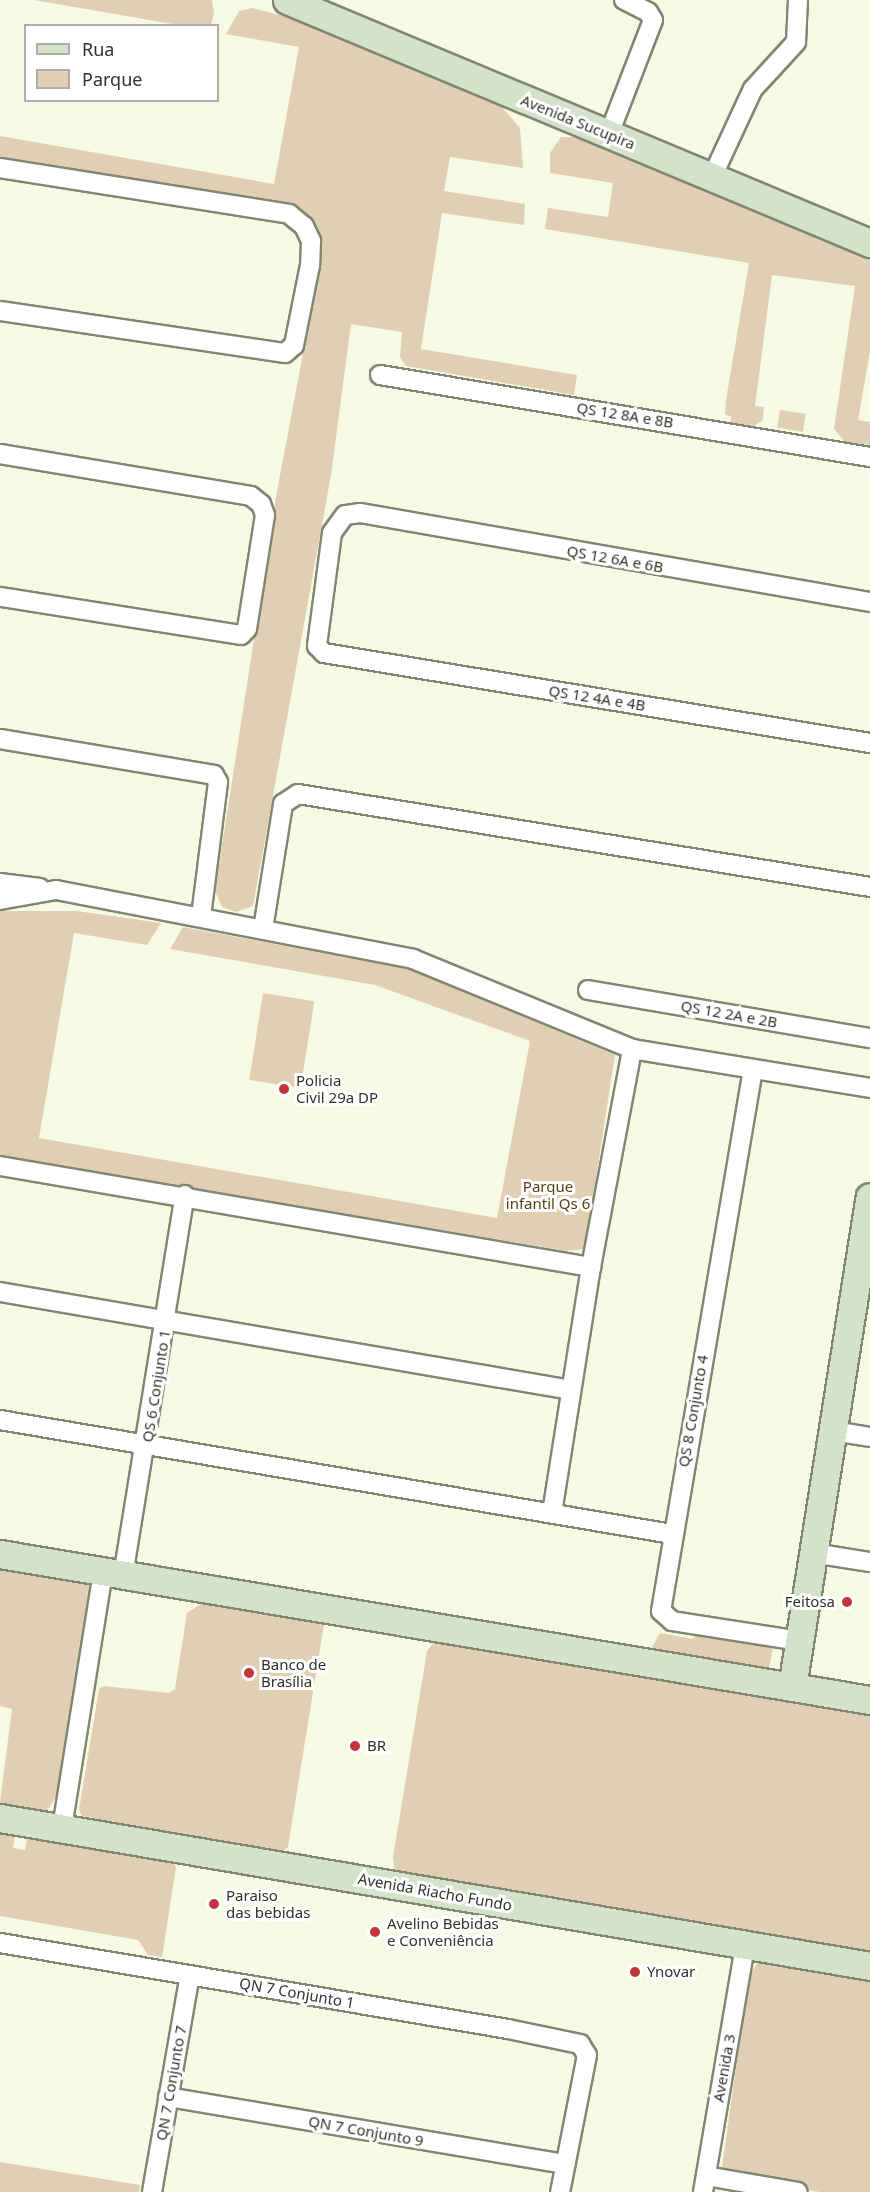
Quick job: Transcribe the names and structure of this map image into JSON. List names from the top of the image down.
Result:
{
  "streets": {
    "street": [
      "Avenida Sucupira",
      "QS 12 8A e 8B",
      "QS 12 6A e 6B",
      "QS 12 4A e 4B",
      "QS 12 2A e 2B",
      "QS 6 Conjunto 1",
      "QS 8 Conjunto 4",
      "Avenida Riacho Fundo",
      "QN 7 Conjunto 1",
      "Avenida 3",
      "QN 7 Conjunto 7",
      "QN 7 Conjunto 9"
    ]
  },
  "crossings": [
    ["QS 12 6A e 6B", "QS 12 4A e 4B"],
    ["QS 6 Conjunto 1", "Avenida Riacho Fundo"],
    ["Avenida Riacho Fundo", "Avenida 3"],
    ["QN 7 Conjunto 1", "QN 7 Conjunto 7"],
    ["QN 7 Conjunto 1", "QN 7 Conjunto 9"],
    ["QN 7 Conjunto 7", "QN 7 Conjunto 9"]
  ],
  "parks": ["Parque infantil Qs 6"],
  "places": [
    "Policia Civil 29a DP",
    "Feitosa",
    "Banco de Brasília",
    "BR",
    "Paraiso das bebidas",
    "Avelino Bebidas e Conveniência",
    "Ynovar"
  ],
  "legend": ["Rua", "Parque"]
}
